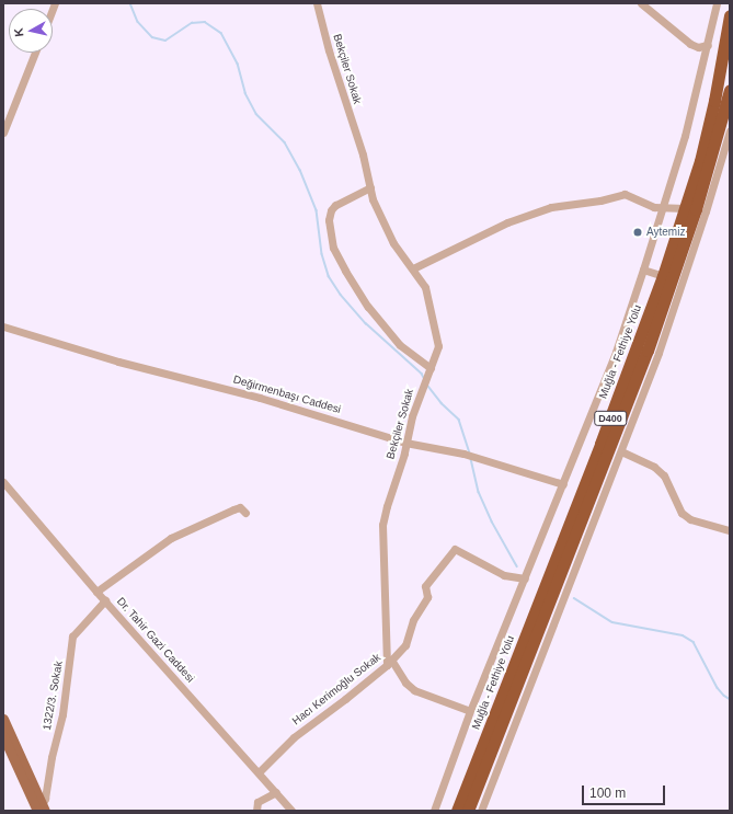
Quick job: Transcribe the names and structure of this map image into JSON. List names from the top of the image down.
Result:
{
  "streets": {
    "highway": ["Muğla - Fethiye Yolu", "D400"],
    "street": [
      "Bekçiler Sokak",
      "Değirmenbaşı Caddesi",
      "Dr. Tahir Gazi Caddesi",
      "Hacı Kerimoğlu Sokak",
      "1322/3. Sokak"
    ]
  },
  "crossings": [
    ["Bekçiler Sokak", "Değirmenbaşı Caddesi"],
    ["Bekçiler Sokak", "Hacı Kerimoğlu Sokak"],
    ["Dr. Tahir Gazi Caddesi", "Hacı Kerimoğlu Sokak"],
    ["Dr. Tahir Gazi Caddesi", "1322/3. Sokak"]
  ],
  "places": ["Aytemiz"],
  "scale_bar": "100 m",
  "north": "left"
}
